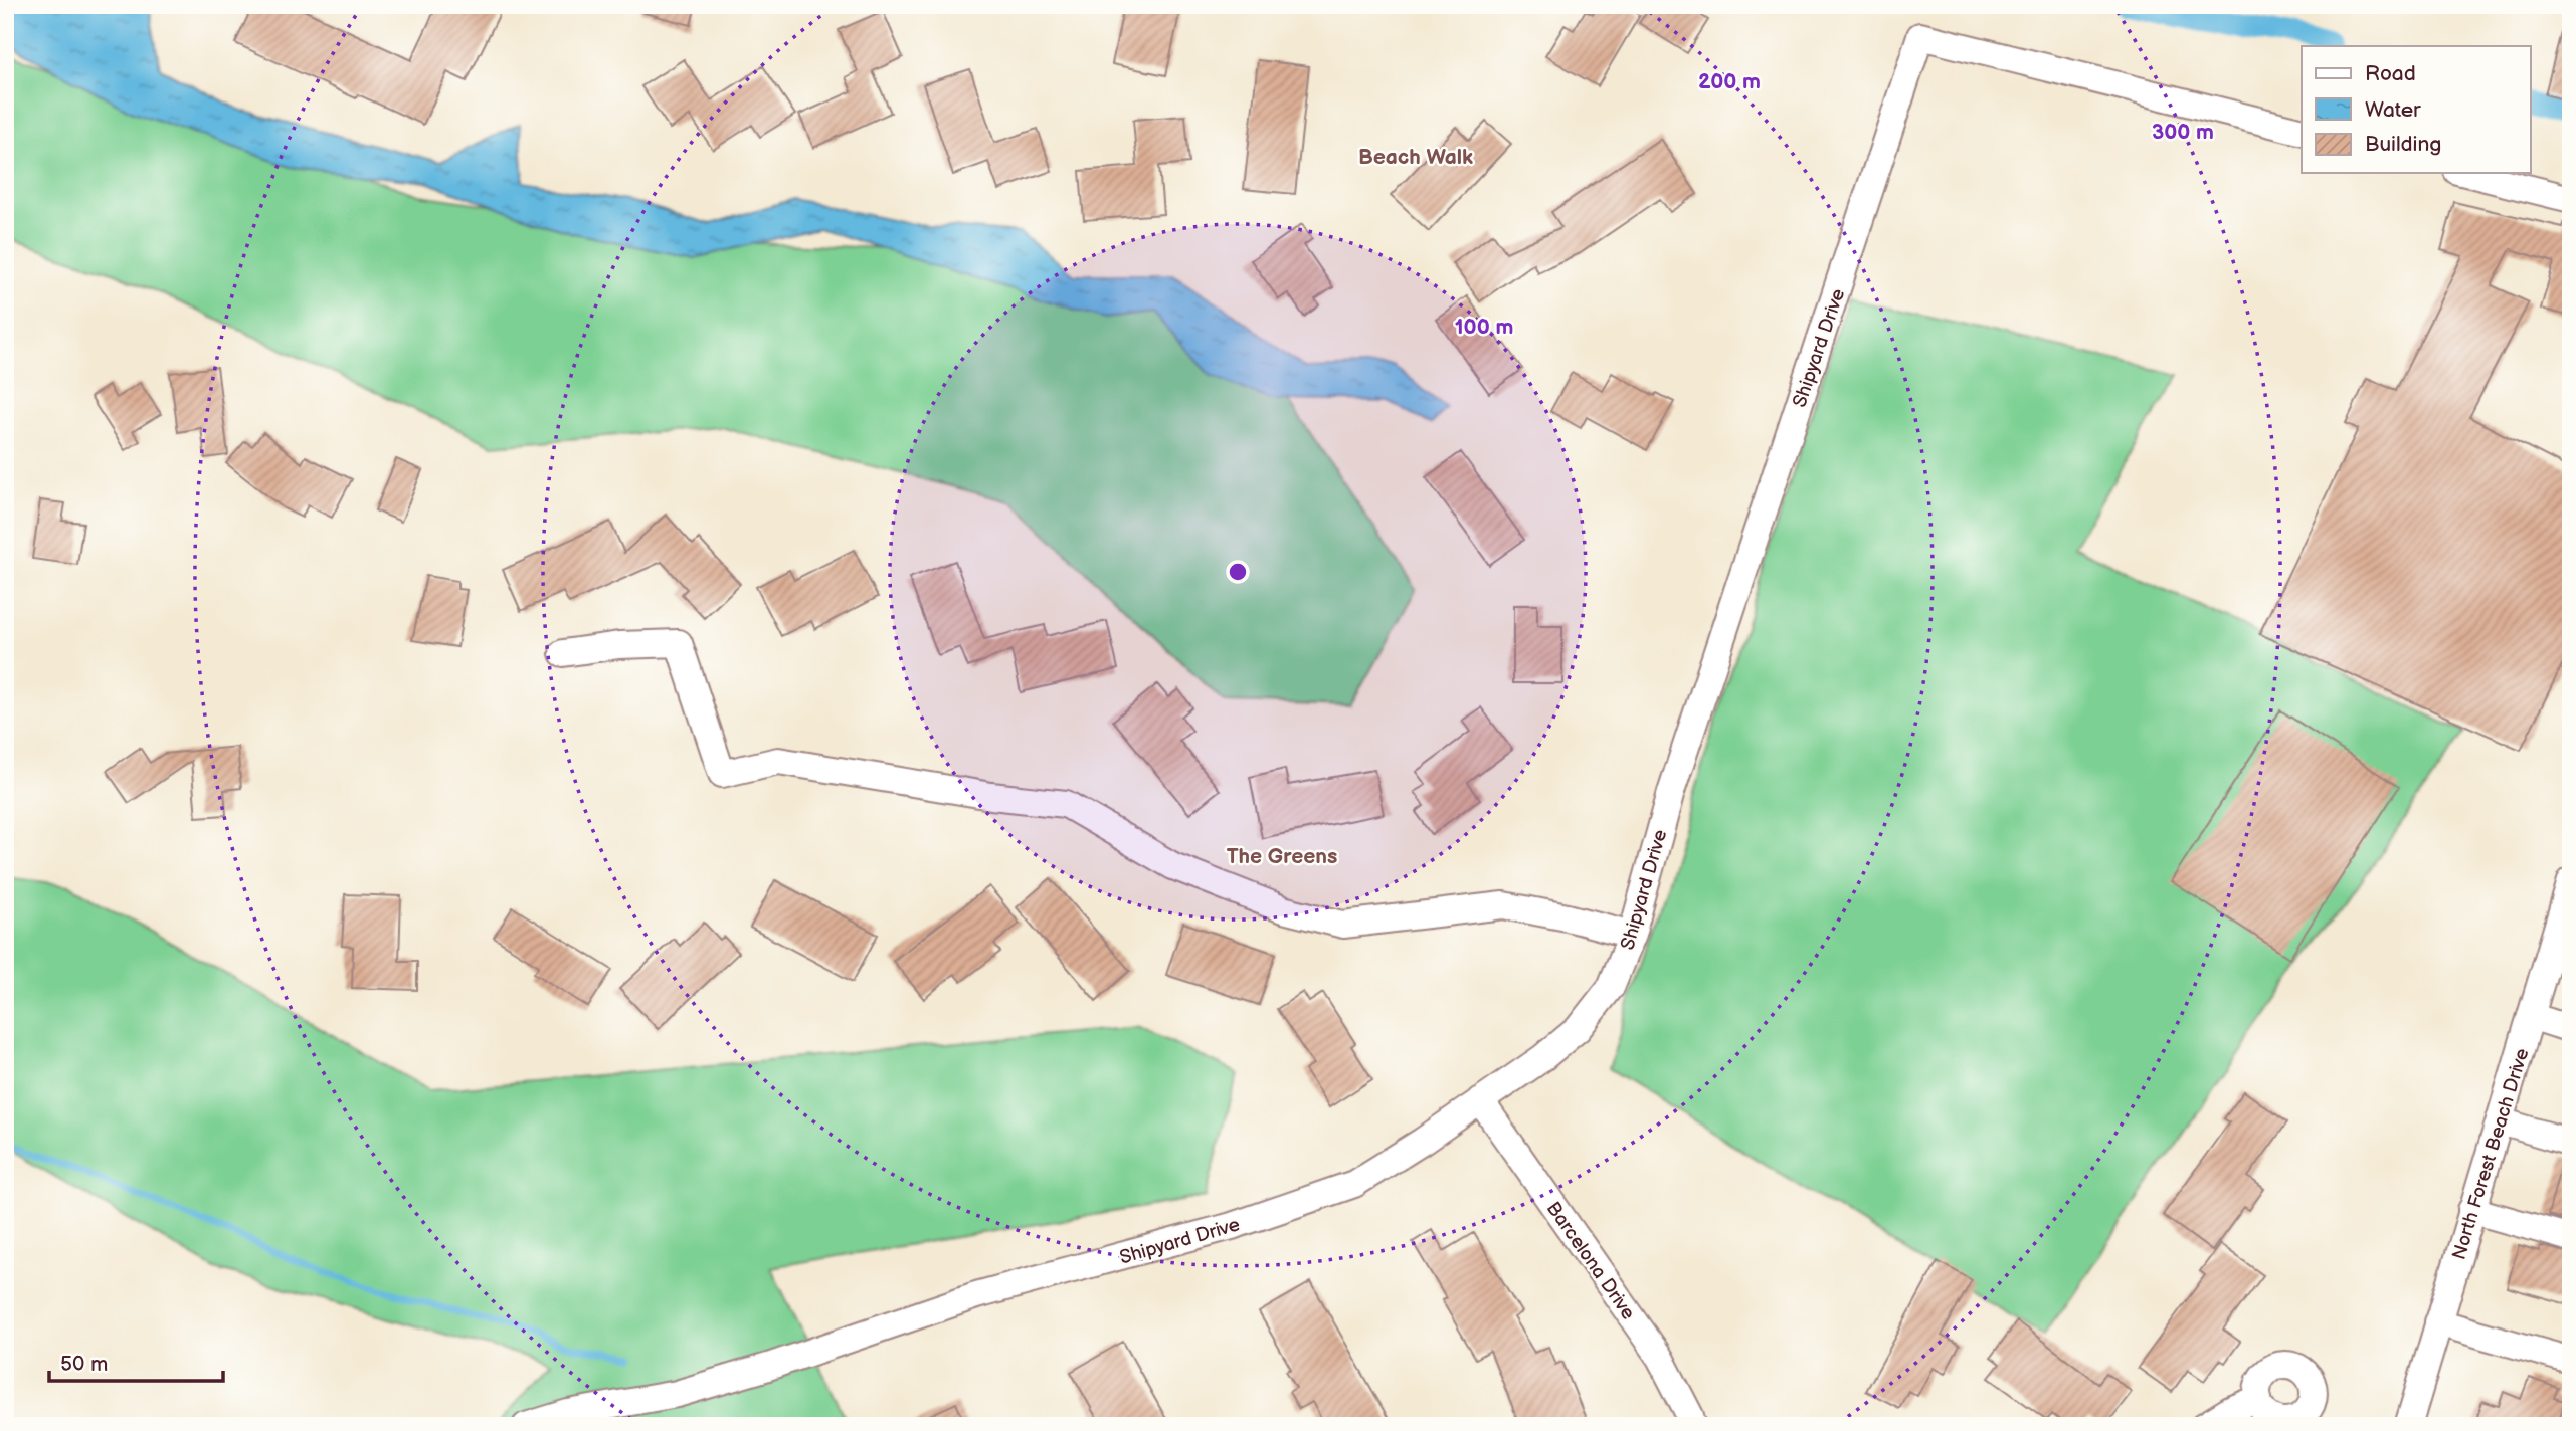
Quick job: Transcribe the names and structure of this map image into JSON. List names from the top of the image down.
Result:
{
  "streets": {
    "street": ["Shipyard Drive", "North Forest Beach Drive", "Barcelona Drive"]
  },
  "crossings": [
    ["Shipyard Drive", "Barcelona Drive"]
  ],
  "districts": ["Beach Walk", "The Greens"],
  "legend": ["Road", "Water", "Building"],
  "scale_bar": "50 m",
  "rings": ["200 m", "300 m", "100 m"]
}
